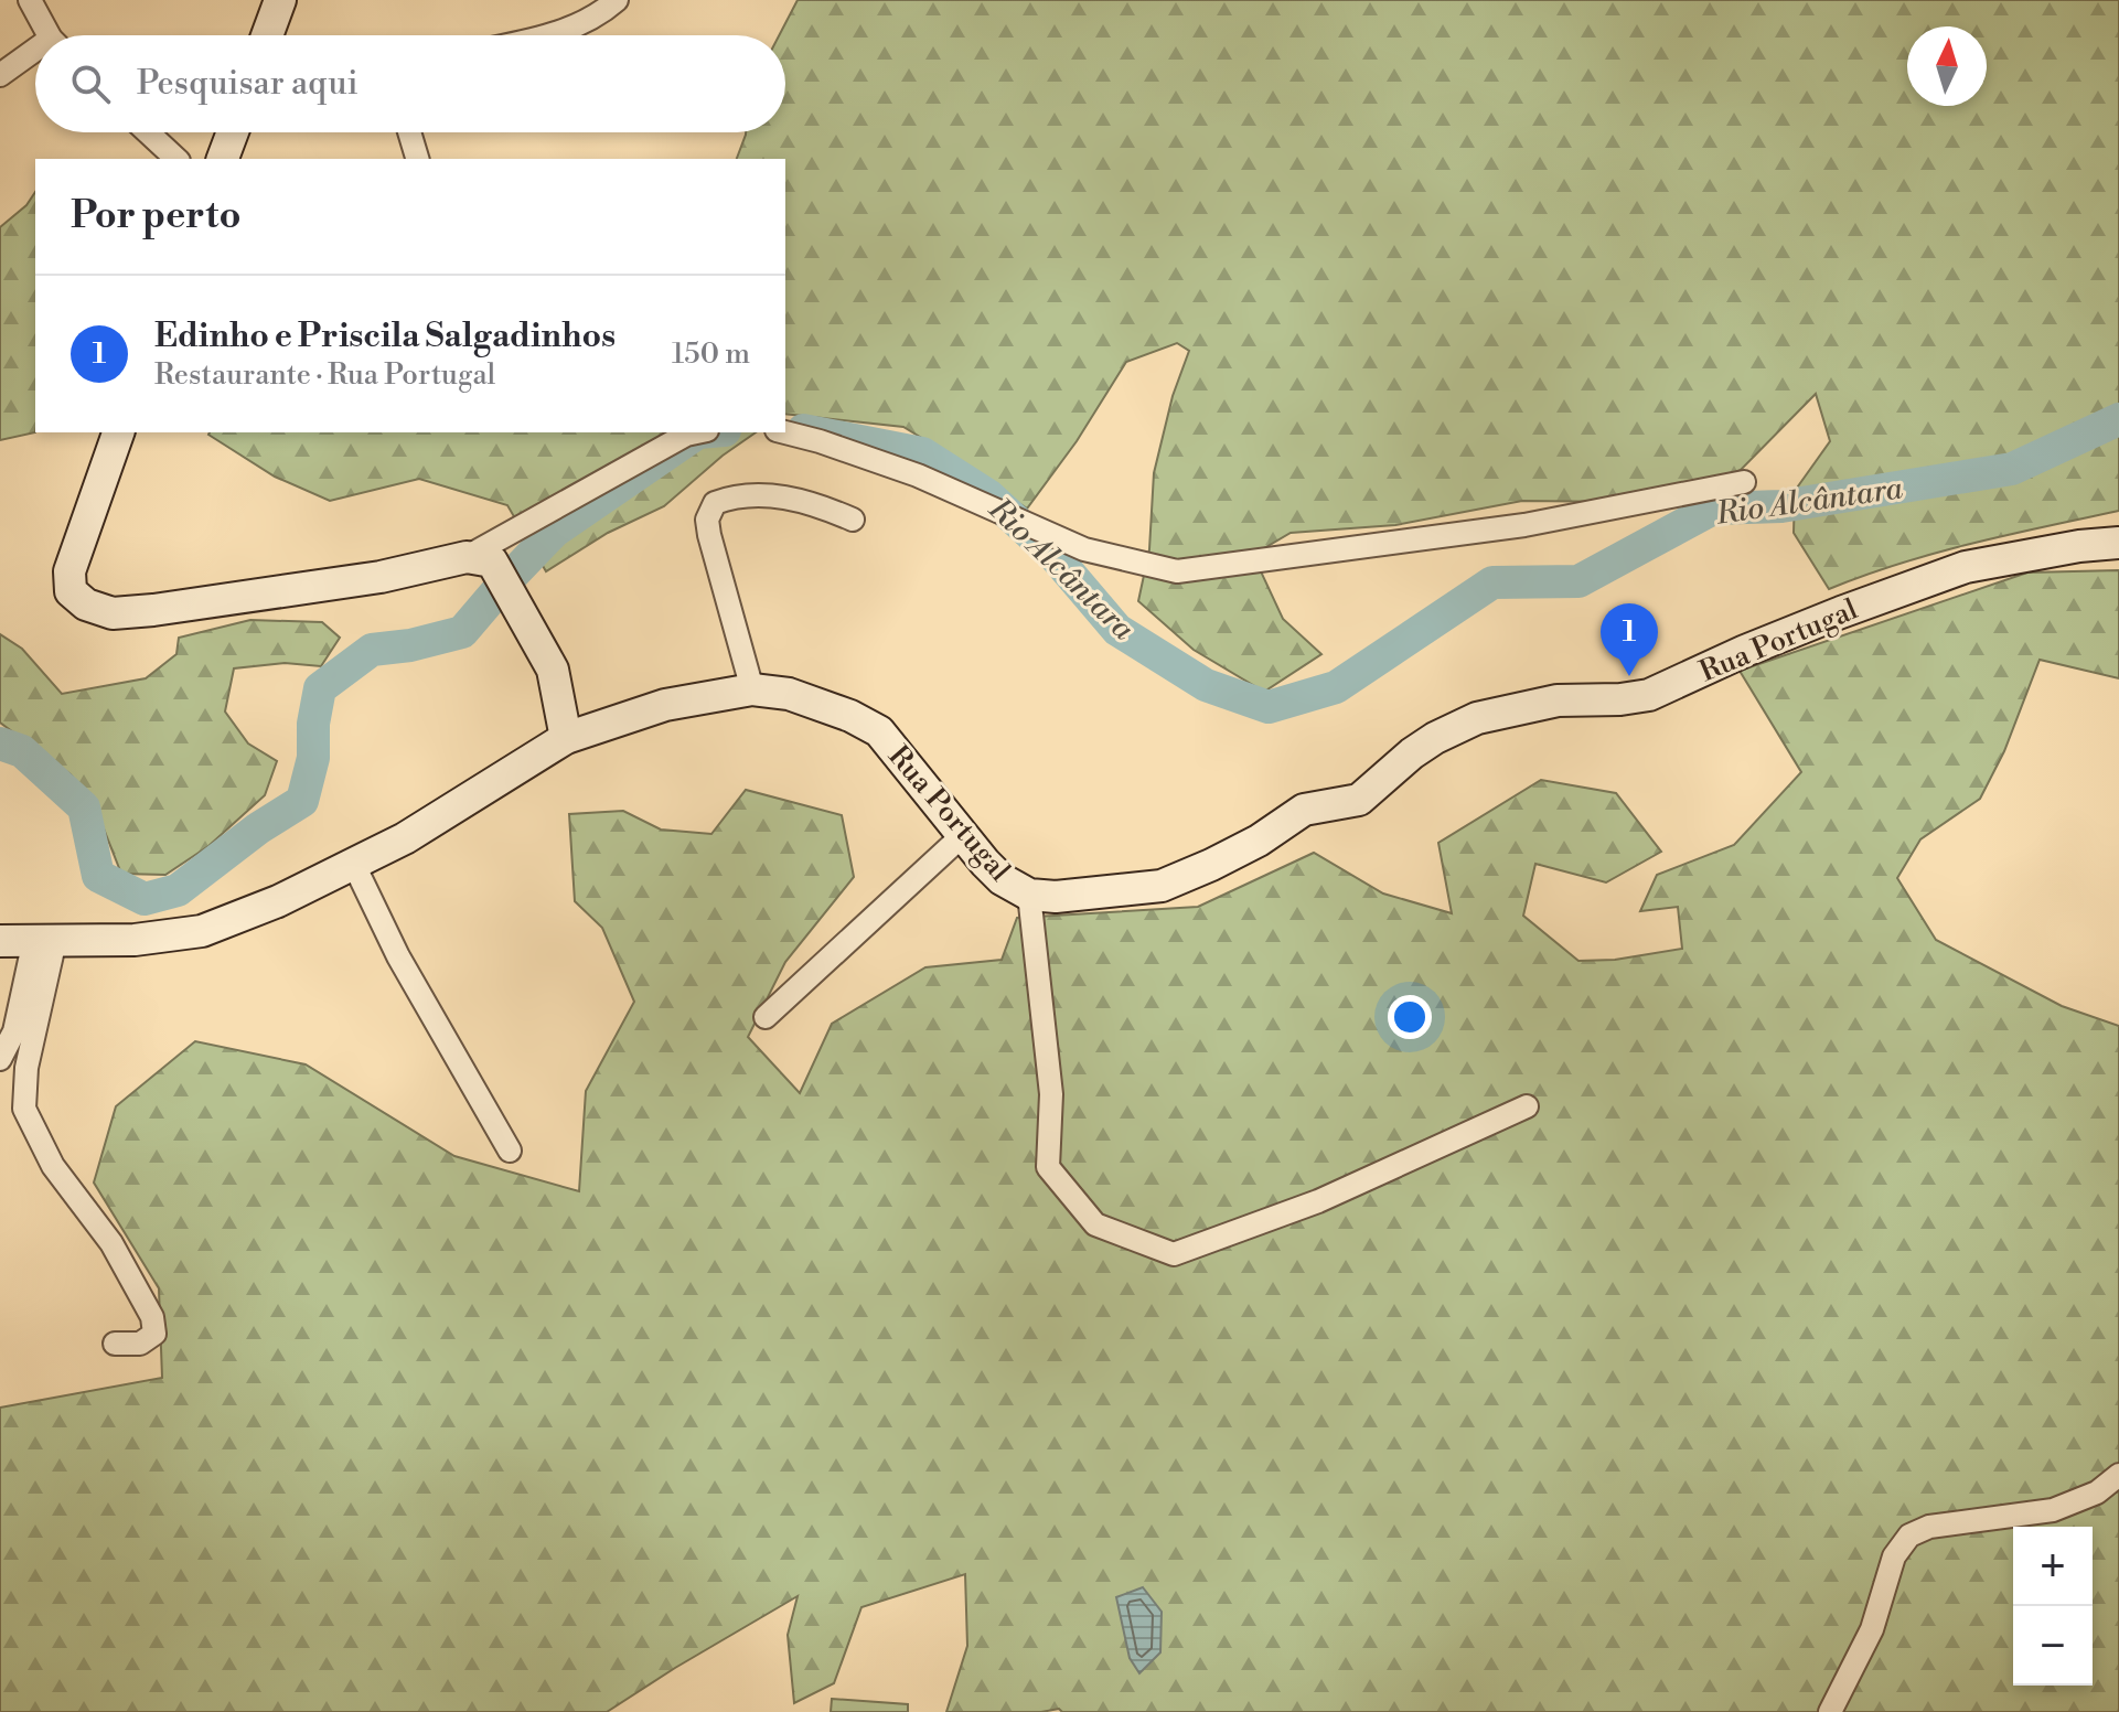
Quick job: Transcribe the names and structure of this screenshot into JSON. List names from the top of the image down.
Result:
{
  "streets": {
    "street": ["Rua Portugal"]
  },
  "water": ["Rio Alcântara"],
  "north": "top",
  "page": {
    "search": "Pesquisar aqui",
    "heading": "Por perto",
    "list": [
      {
        "mark": "1",
        "name": "Edinho e Priscila Salgadinhos",
        "note": "Restaurante · Rua Portugal",
        "value": "150 m"
      }
    ],
    "pins": "1",
    "map_buttons": ["+", "−"]
  }
}
